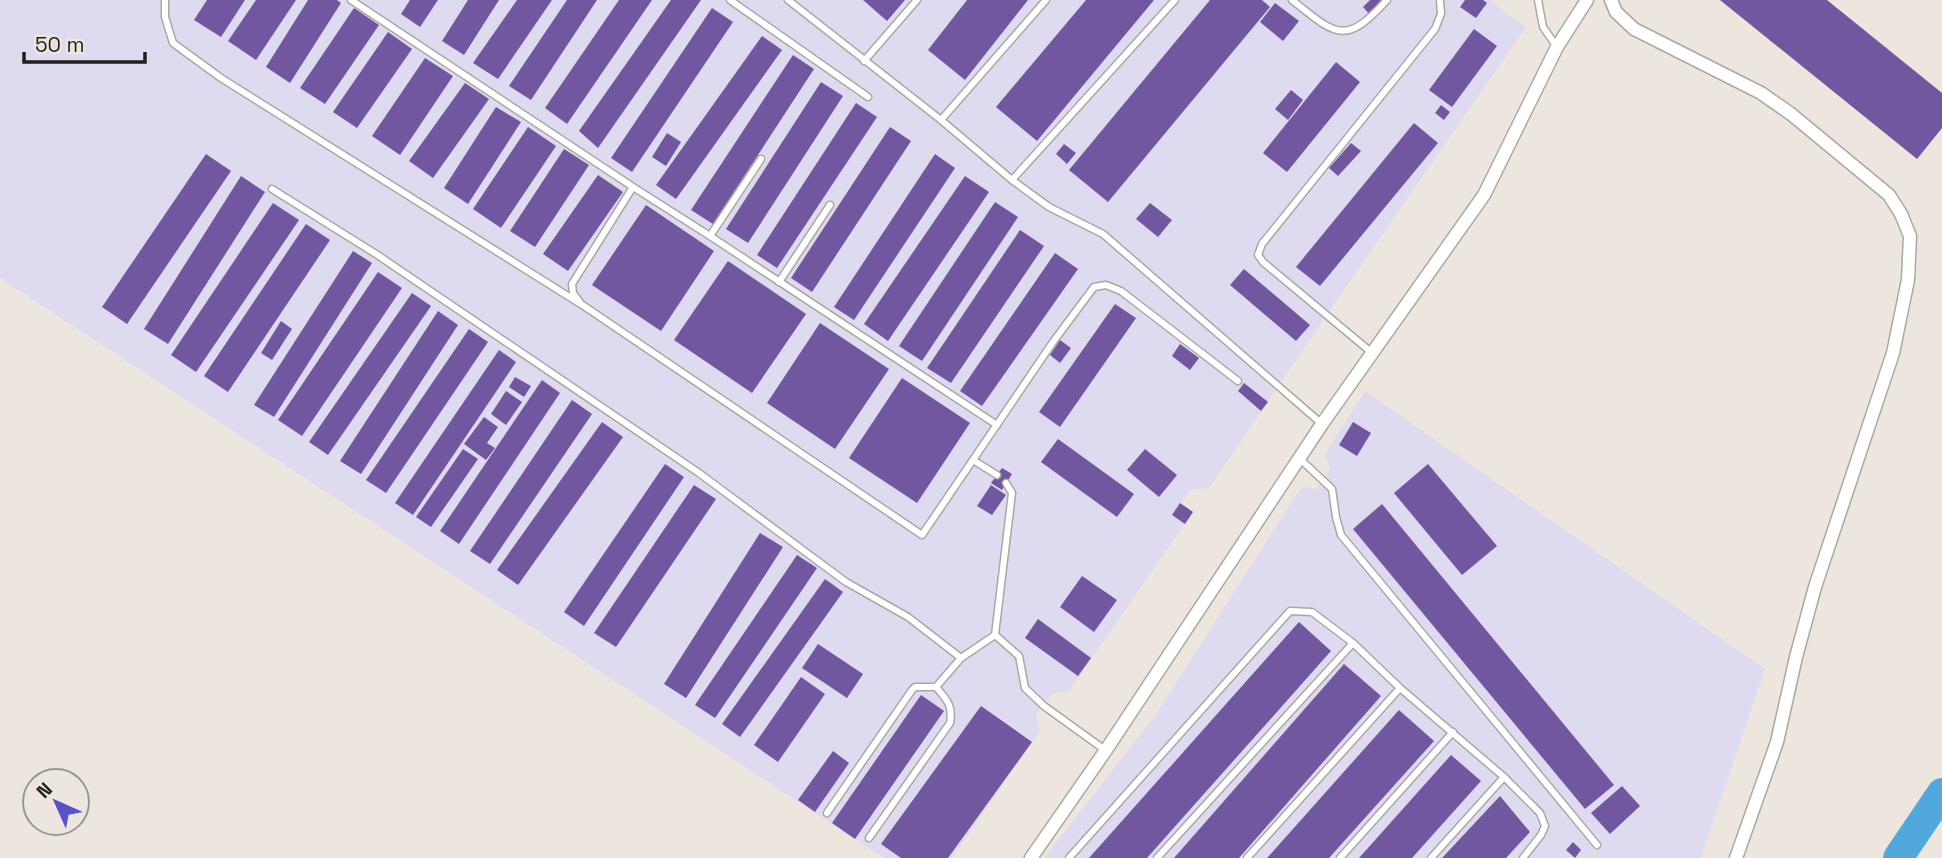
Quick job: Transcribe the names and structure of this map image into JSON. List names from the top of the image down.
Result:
{
  "scale_bar": "50 m",
  "north": "top left"
}
